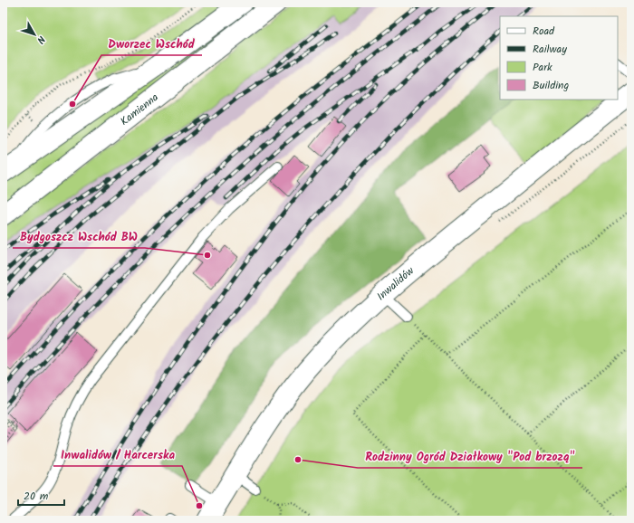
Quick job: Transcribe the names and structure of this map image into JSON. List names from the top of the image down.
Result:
{
  "streets": {
    "main road": ["Kamienna", "Inwalidów"]
  },
  "places": [
    "Dworzec Wschód",
    "Bydgoszcz Wschód BW",
    "Rodzinny Ogród Działkowy \"Pod brzozą\"",
    "Inwalidów / Harcerska"
  ],
  "legend": [
    "Road",
    "Railway",
    "Park",
    "Building"
  ],
  "scale_bar": "20 m",
  "north": "bottom right"
}
